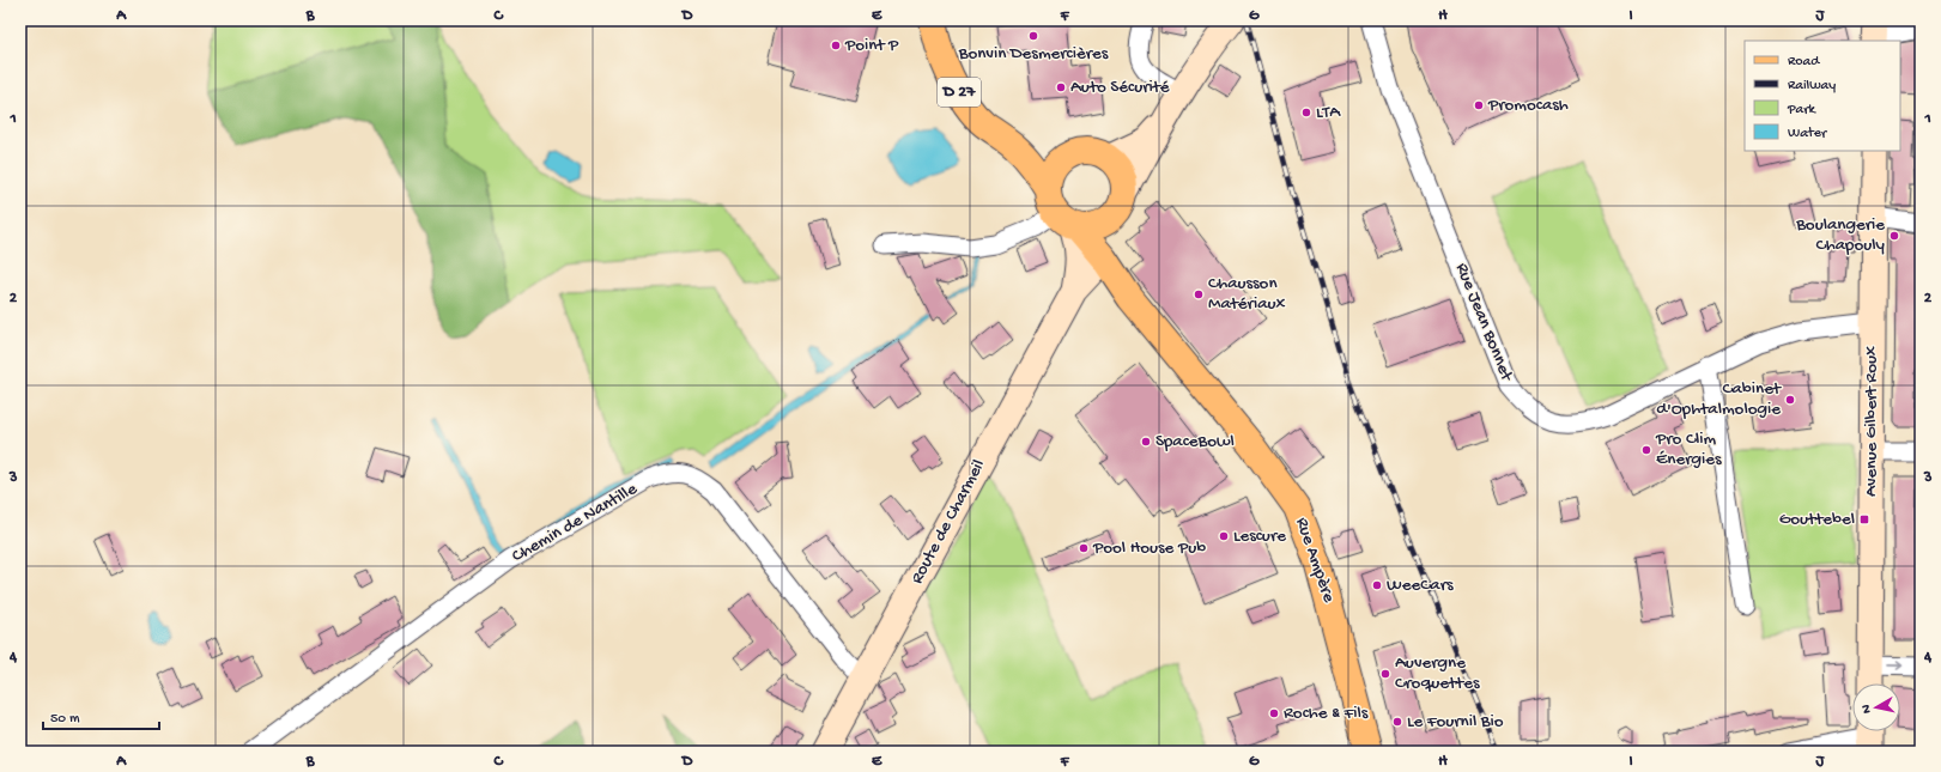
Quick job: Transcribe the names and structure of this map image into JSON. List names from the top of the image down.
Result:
{
  "streets": {
    "main road": [
      "D 27",
      "Avenue Gilbert Roux",
      "Route de Charmeil",
      "Rue Ampère"
    ],
    "street": ["Rue Jean Bonnet", "Chemin de Nantille"]
  },
  "crossings": [
    ["D 27", "Route de Charmeil"],
    ["D 27", "Rue Ampère"],
    ["Rue Jean Bonnet", "Avenue Gilbert Roux"],
    ["Route de Charmeil", "Chemin de Nantille"],
    ["Route de Charmeil", "Rue Ampère"]
  ],
  "places": {
    "other": [
      "Bonvin Desmercières",
      "Point P",
      "Auto Sécurité",
      "Promocash",
      "LTA",
      "Boulangerie Chapouly",
      "Chausson Matériaux",
      "Cabinet d'Ophtalmologie",
      "SpaceBowl",
      "Pro Clim Énergies",
      "Lescure",
      "Pool House Pub",
      "WeeCars",
      "Auvergne Croquettes",
      "Roche & Fils",
      "Le Fournil Bio"
    ],
    "transit": ["Gouttebel"]
  },
  "legend": [
    "Road",
    "Railway",
    "Park",
    "Water"
  ],
  "scale_bar": "50 m",
  "north": "left",
  "grid": {
    "columns": [
      "A",
      "B",
      "C",
      "D",
      "E",
      "F",
      "G",
      "H",
      "I",
      "J"
    ],
    "rows": [
      "1",
      "2",
      "3",
      "4"
    ]
  }
}
